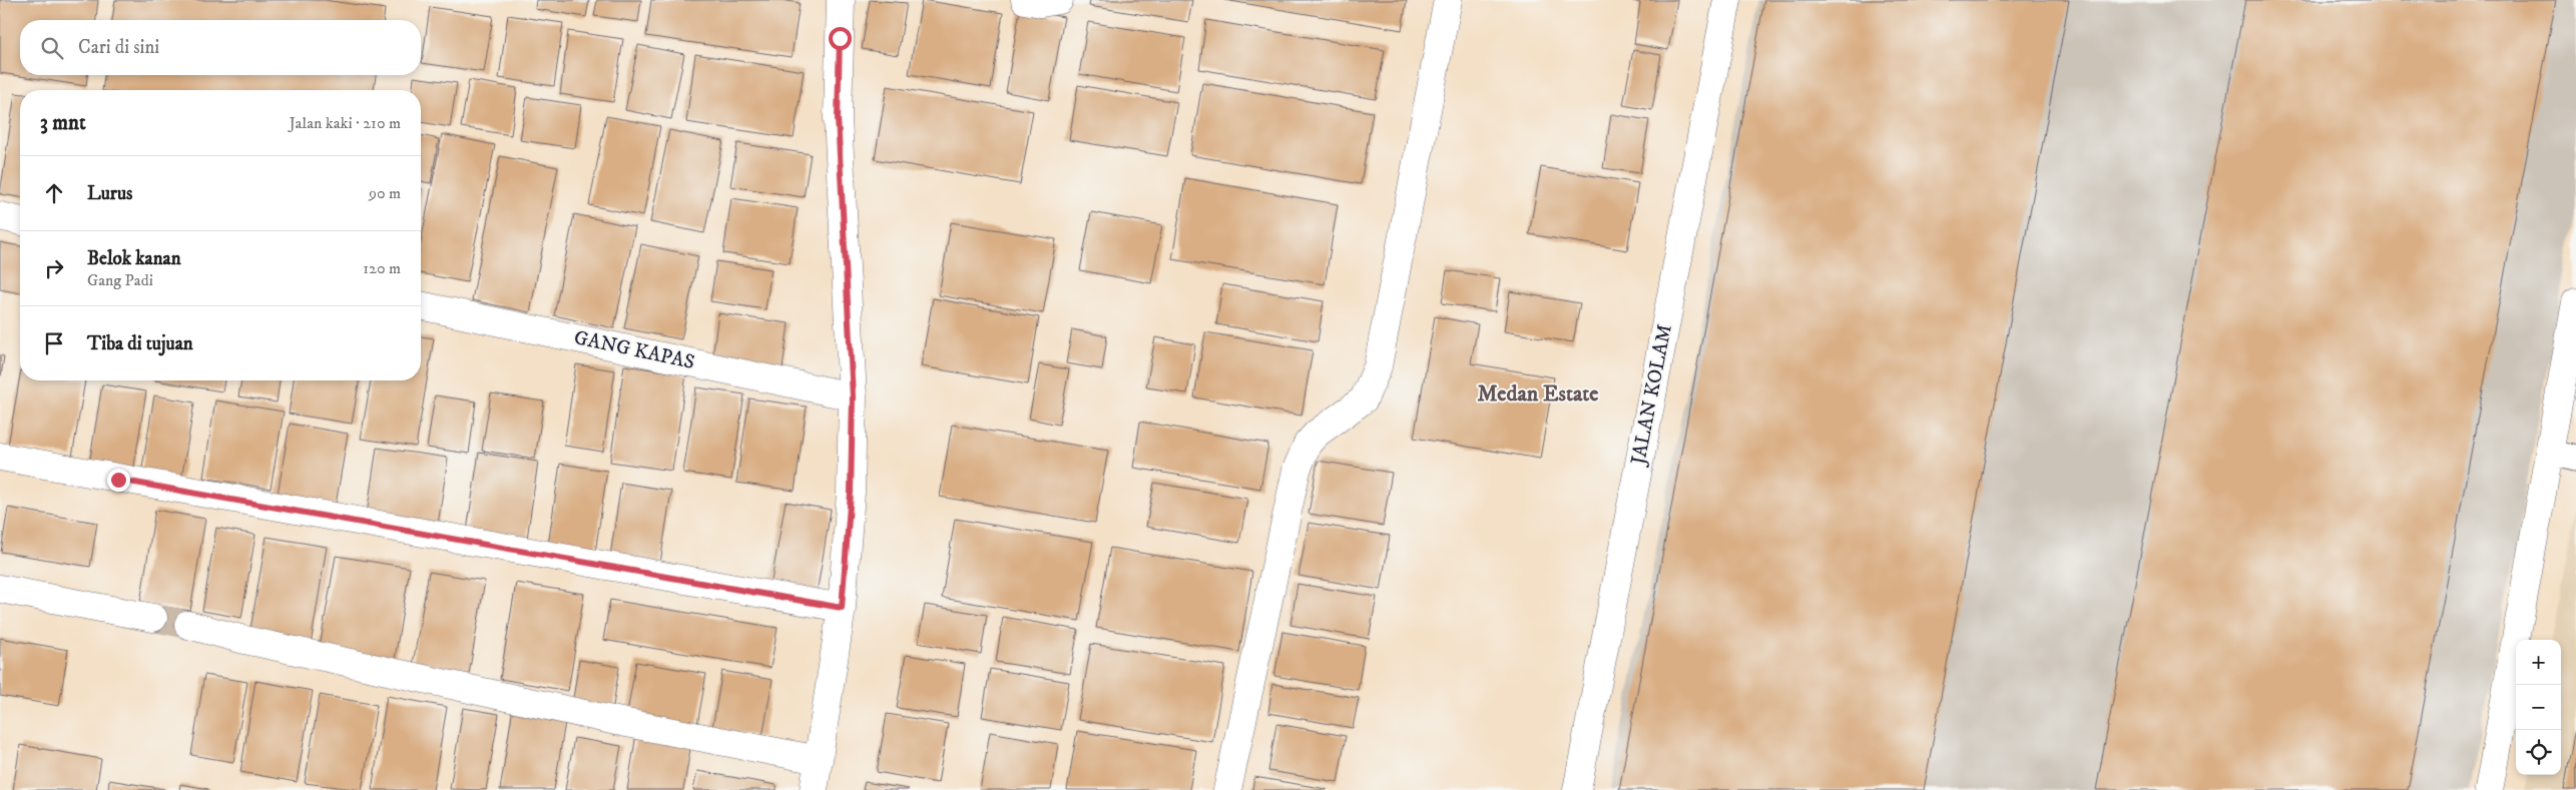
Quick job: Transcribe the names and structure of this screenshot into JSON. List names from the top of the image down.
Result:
{
  "streets": {
    "street": ["GANG KAPAS", "JALAN KOLAM"]
  },
  "districts": ["Medan Estate"],
  "page": {
    "search": "Cari di sini",
    "heading": ["3 mnt", "Jalan kaki · 210 m"],
    "list": [
      ["Lurus", "90 m"],
      ["Belok kanan", "Gang Padi", "120 m"],
      "Tiba di tujuan"
    ],
    "map_buttons": ["+", "−"]
  }
}
